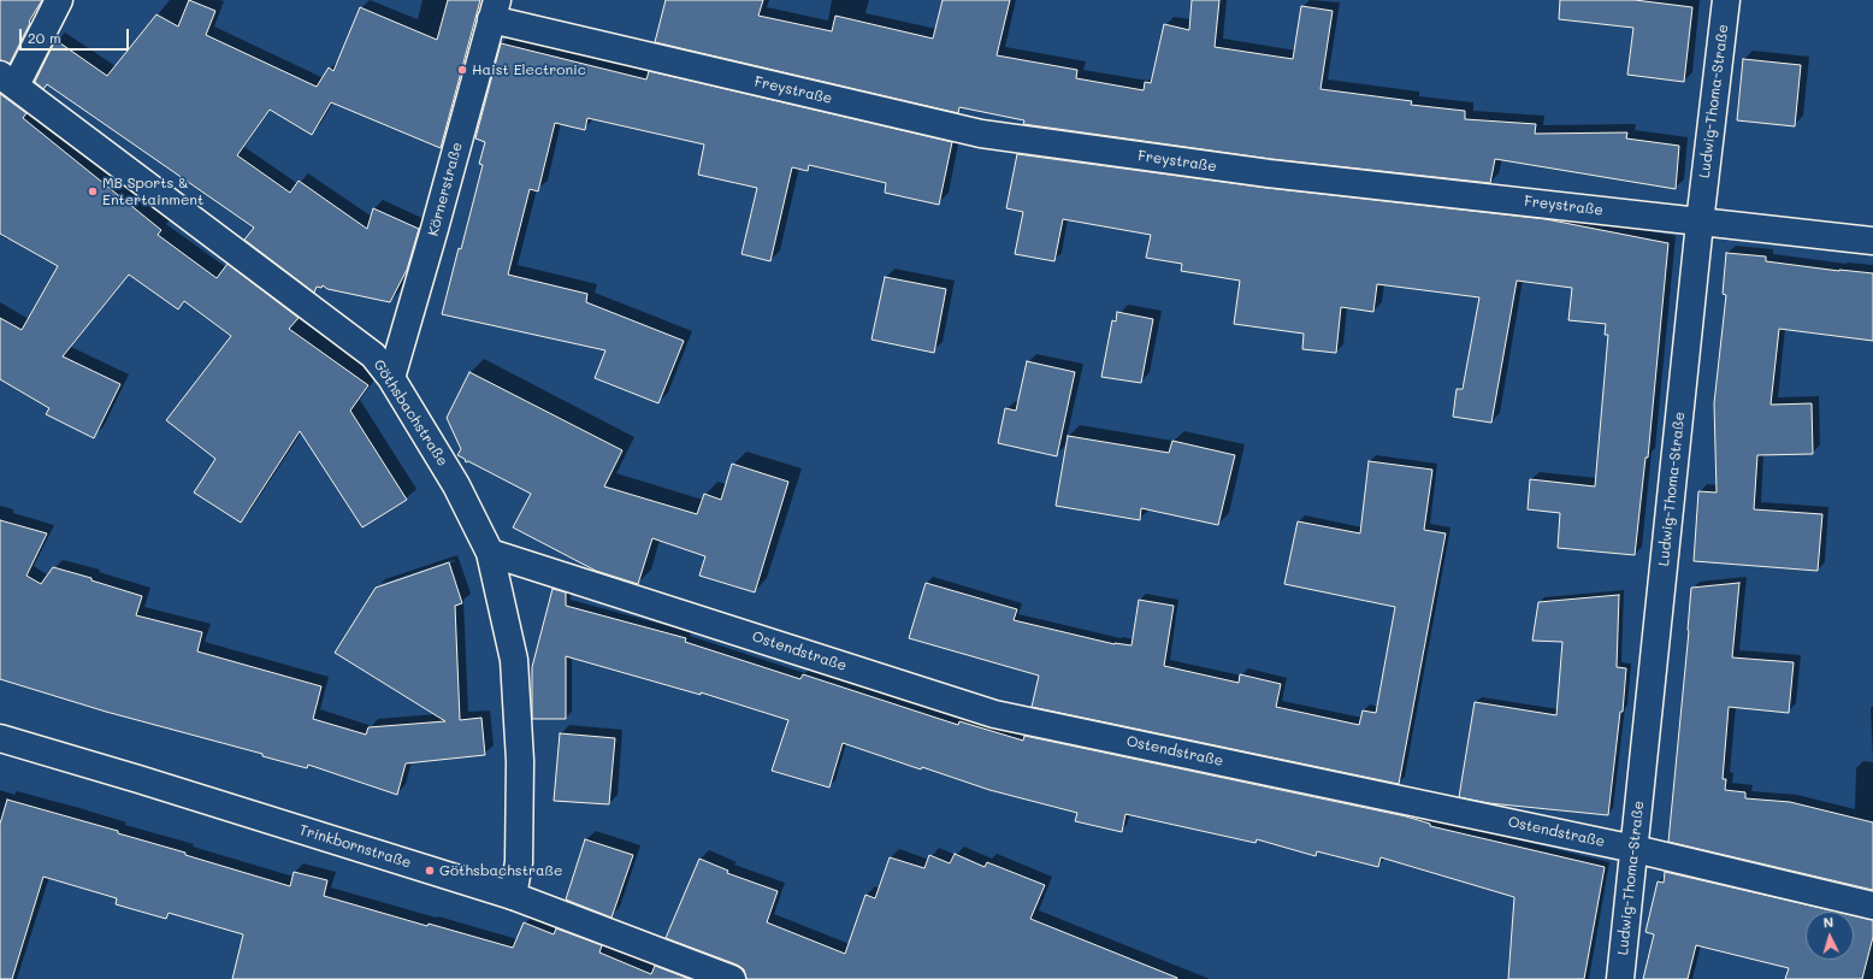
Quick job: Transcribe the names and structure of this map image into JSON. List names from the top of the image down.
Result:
{
  "streets": {
    "street": [
      "Freystraße",
      "Ludwig-Thoma-Straße",
      "Körnerstraße",
      "Göthsbachstraße",
      "Ostendstraße",
      "Trinkbornstraße"
    ]
  },
  "crossings": [
    ["Freystraße", "Ludwig-Thoma-Straße"],
    ["Freystraße", "Körnerstraße"],
    ["Ludwig-Thoma-Straße", "Ostendstraße"],
    ["Körnerstraße", "Göthsbachstraße"],
    ["Göthsbachstraße", "Ostendstraße"],
    ["Göthsbachstraße", "Trinkbornstraße"]
  ],
  "places": ["Haist Electronic", "MB Sports & Entertainment", "Göthsbachstraße"],
  "scale_bar": "20 m",
  "north": "top"
}
